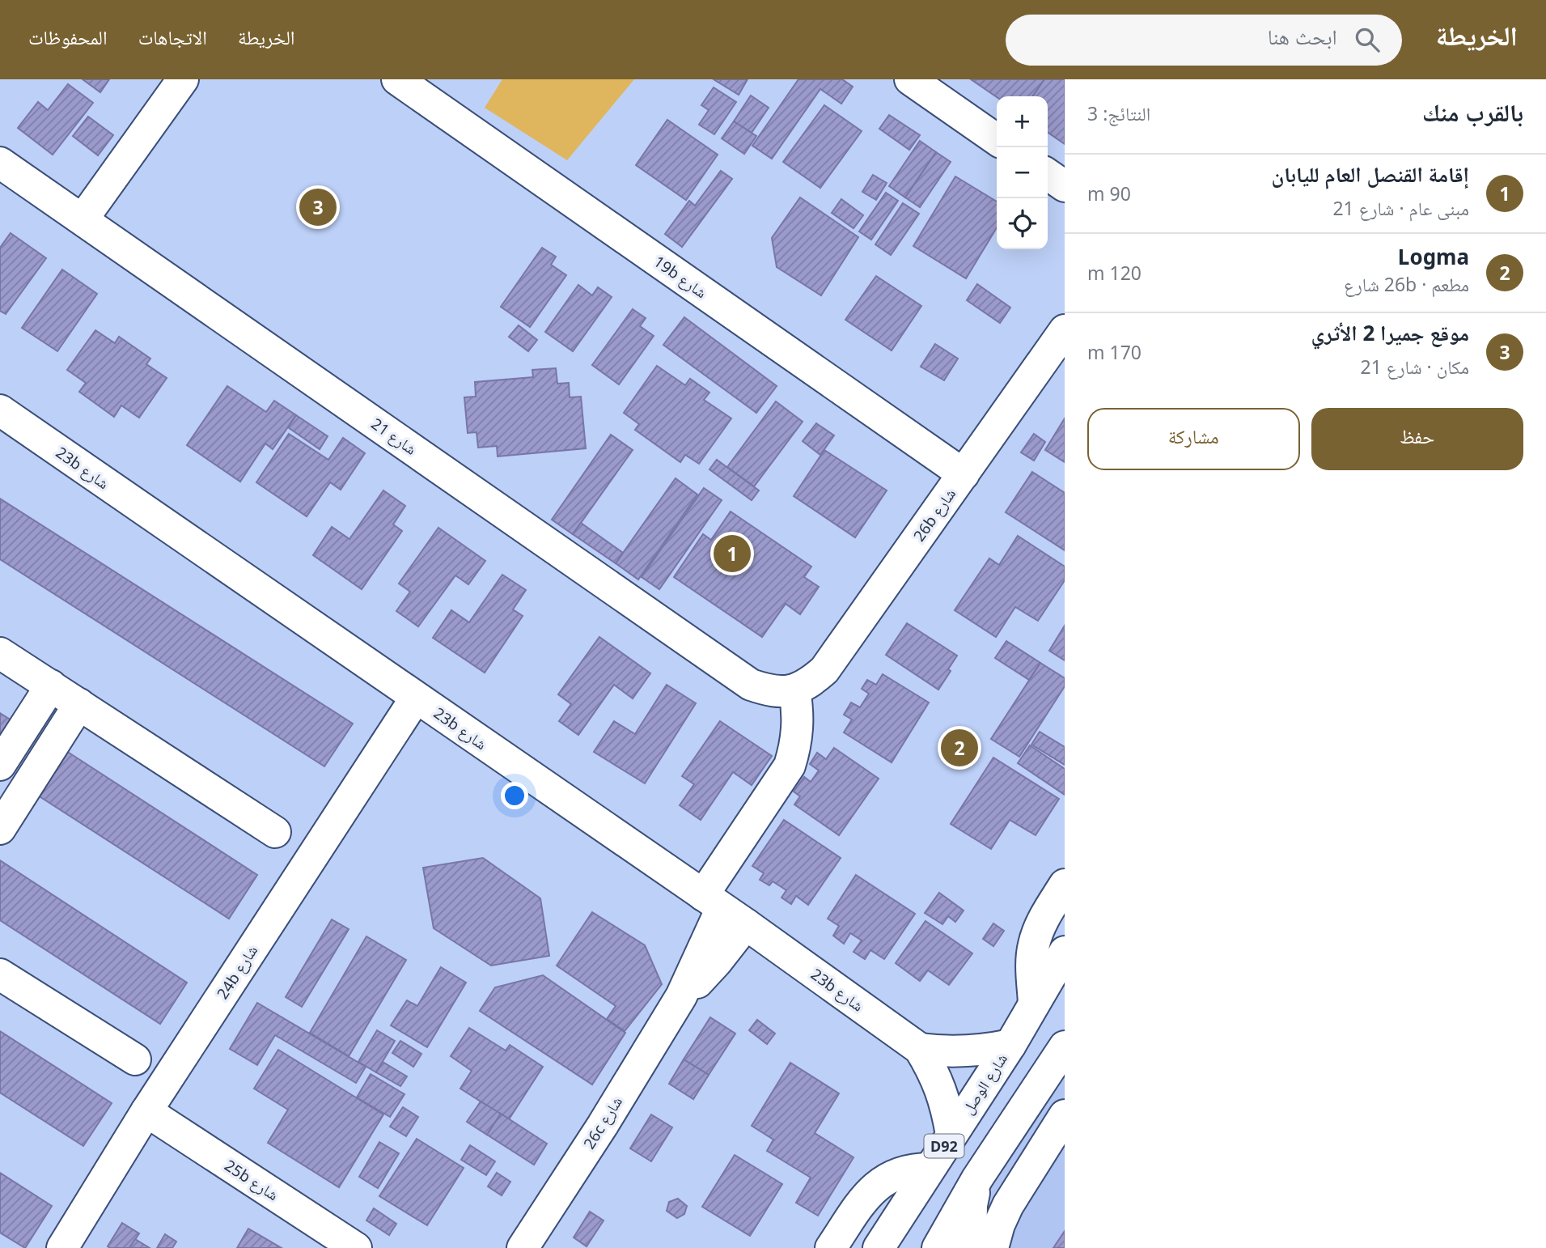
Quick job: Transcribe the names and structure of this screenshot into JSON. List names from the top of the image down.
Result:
{
  "streets": {
    "street": [
      "19b شارع",
      "شارع 21",
      "23b شارع",
      "26b شارع",
      "24b شارع",
      "شارع الوصل",
      "26c شارع",
      "D92",
      "25b شارع"
    ]
  },
  "crossings": [
    ["19b شارع", "26b شارع"],
    ["شارع 21", "26b شارع"],
    ["شارع 21", "26c شارع"],
    ["23b شارع", "24b شارع"],
    ["23b شارع", "شارع الوصل"],
    ["23b شارع", "26c شارع"],
    ["26b شارع", "26c شارع"],
    ["24b شارع", "25b شارع"]
  ],
  "page": {
    "header": "الخريطة",
    "search": "ابحث هنا",
    "nav": ["الخريطة", "الاتجاهات", "المحفوظات"],
    "heading": ["بالقرب منك", "النتائج: 3"],
    "map_buttons": ["+", "−"],
    "list": [
      {
        "mark": "1",
        "name": "إقامة القنصل العام لليابان",
        "note": "مبنى عام · شارع 21",
        "value": "90 m"
      },
      {
        "mark": "2",
        "name": "Logma",
        "note": "مطعم · 26b شارع",
        "value": "120 m"
      },
      {
        "mark": "3",
        "name": "موقع جميرا 2 الأثري",
        "note": "مكان · شارع 21",
        "value": "170 m"
      }
    ],
    "pins": ["3", "1", "2"],
    "buttons": ["حفظ", "مشاركة"]
  }
}
